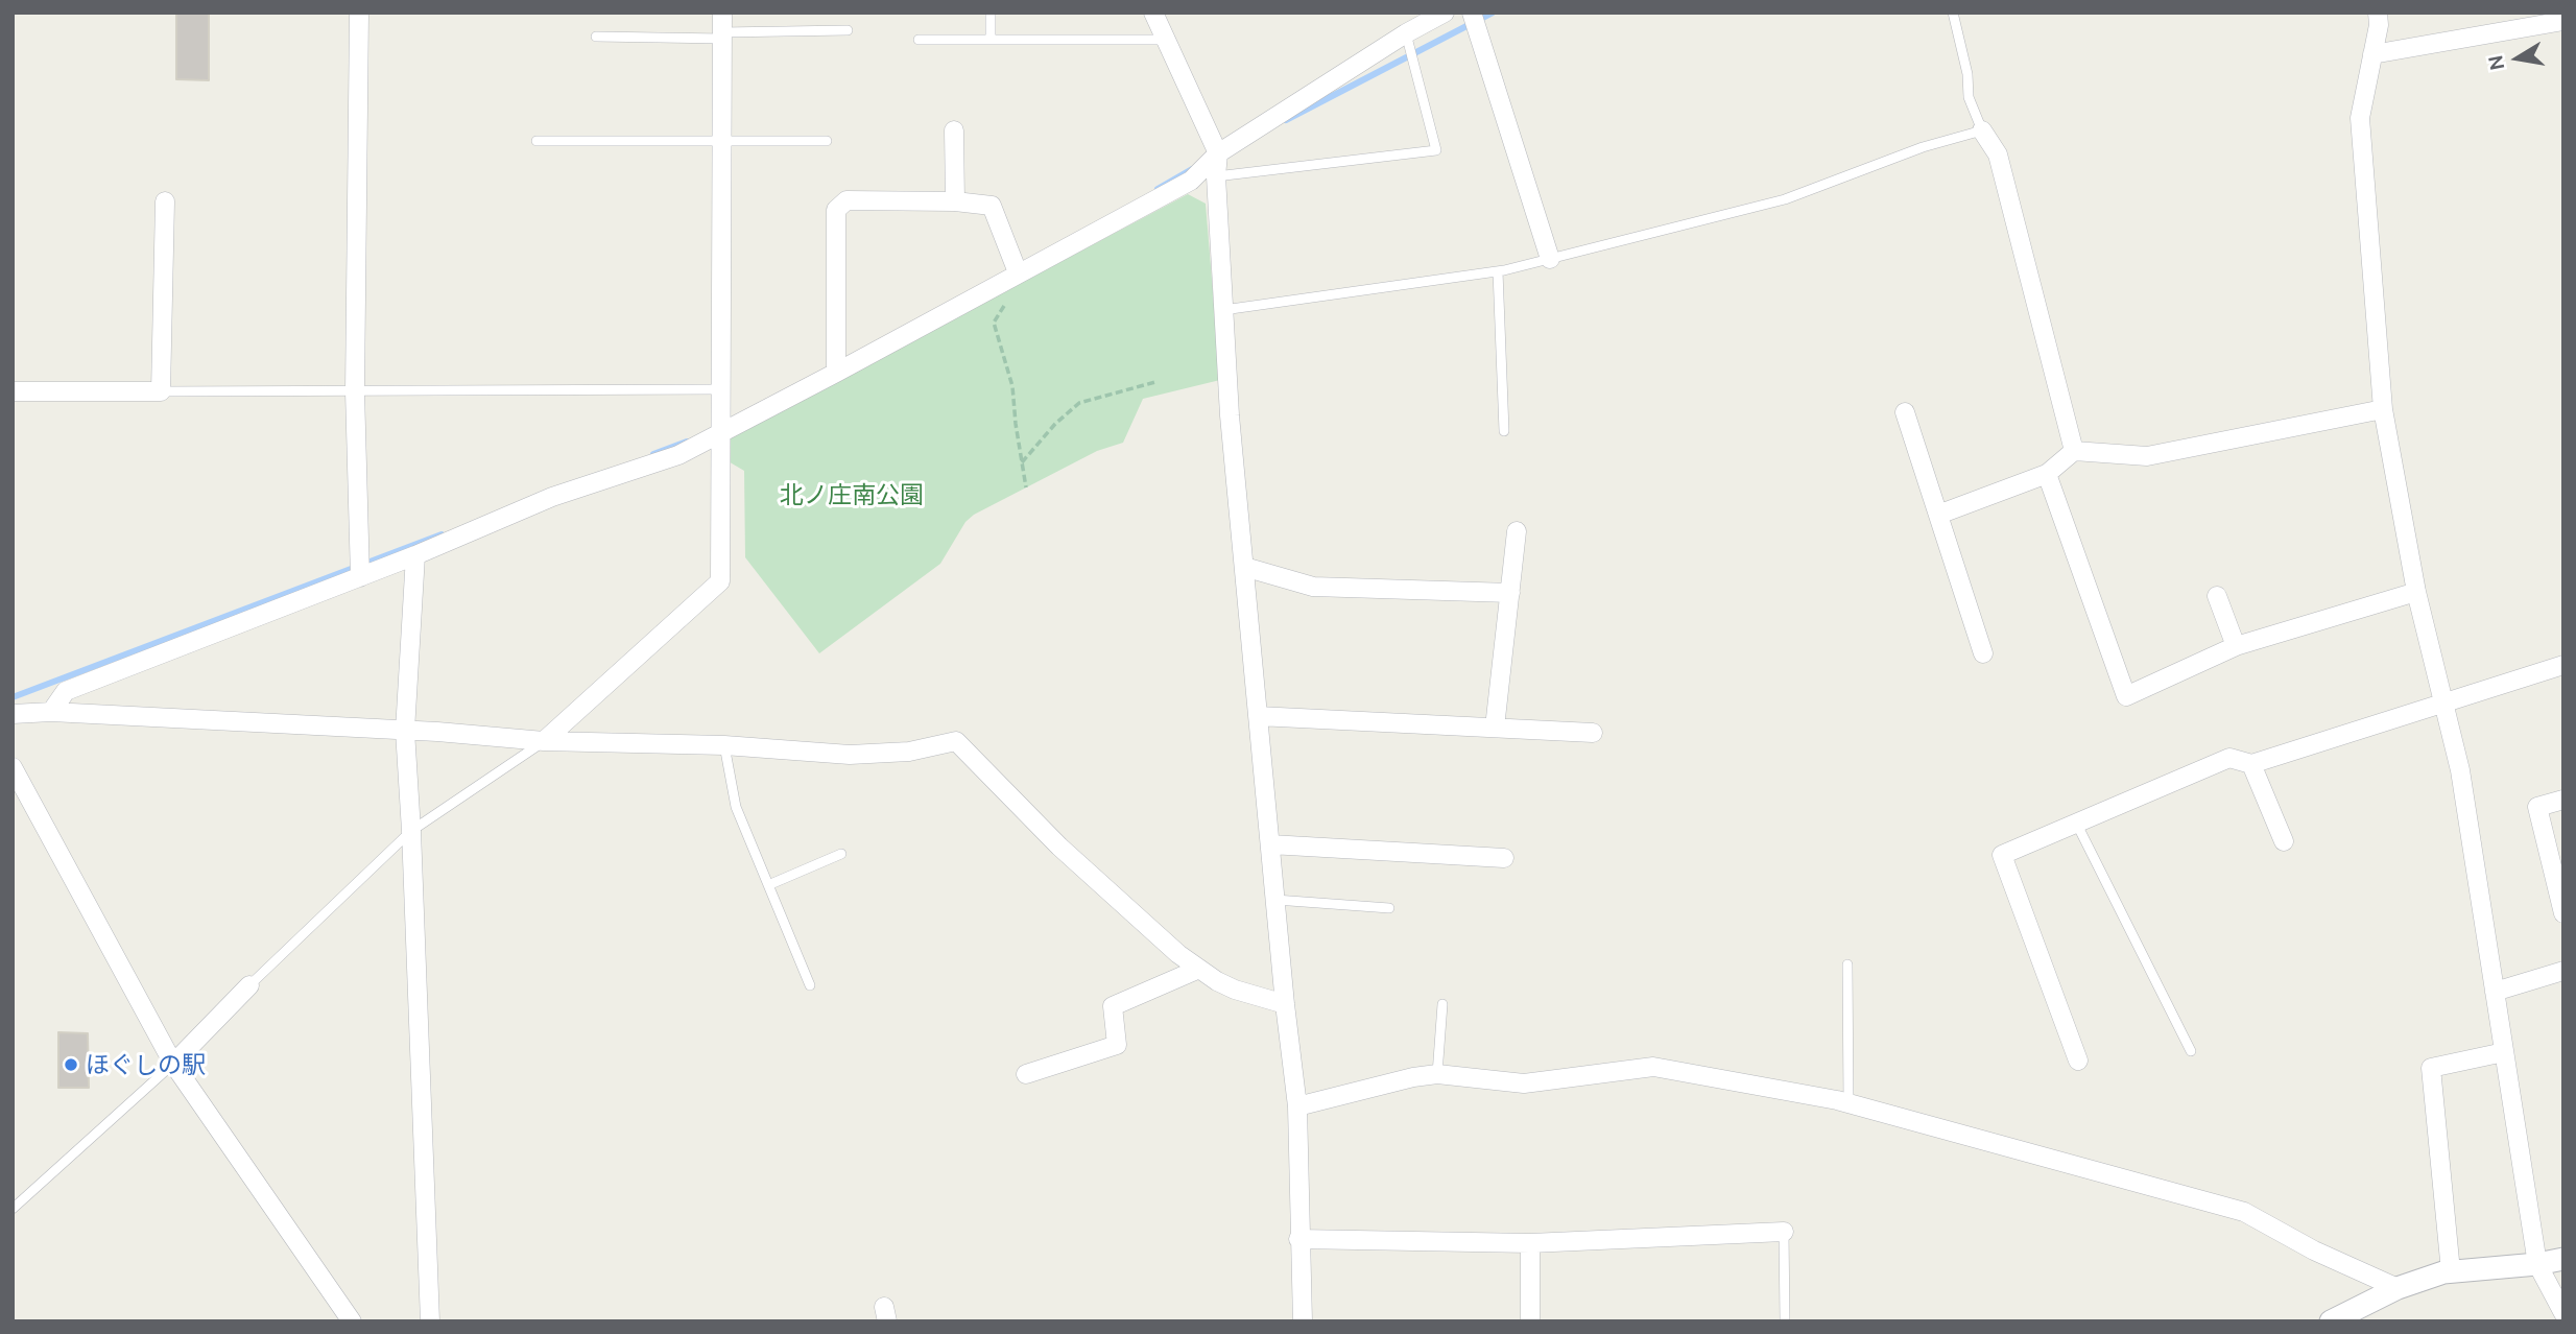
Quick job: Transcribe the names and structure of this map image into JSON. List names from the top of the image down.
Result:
{
  "parks": ["北ノ庄南公園"],
  "places": ["ほぐしの駅"],
  "north": "left"
}
